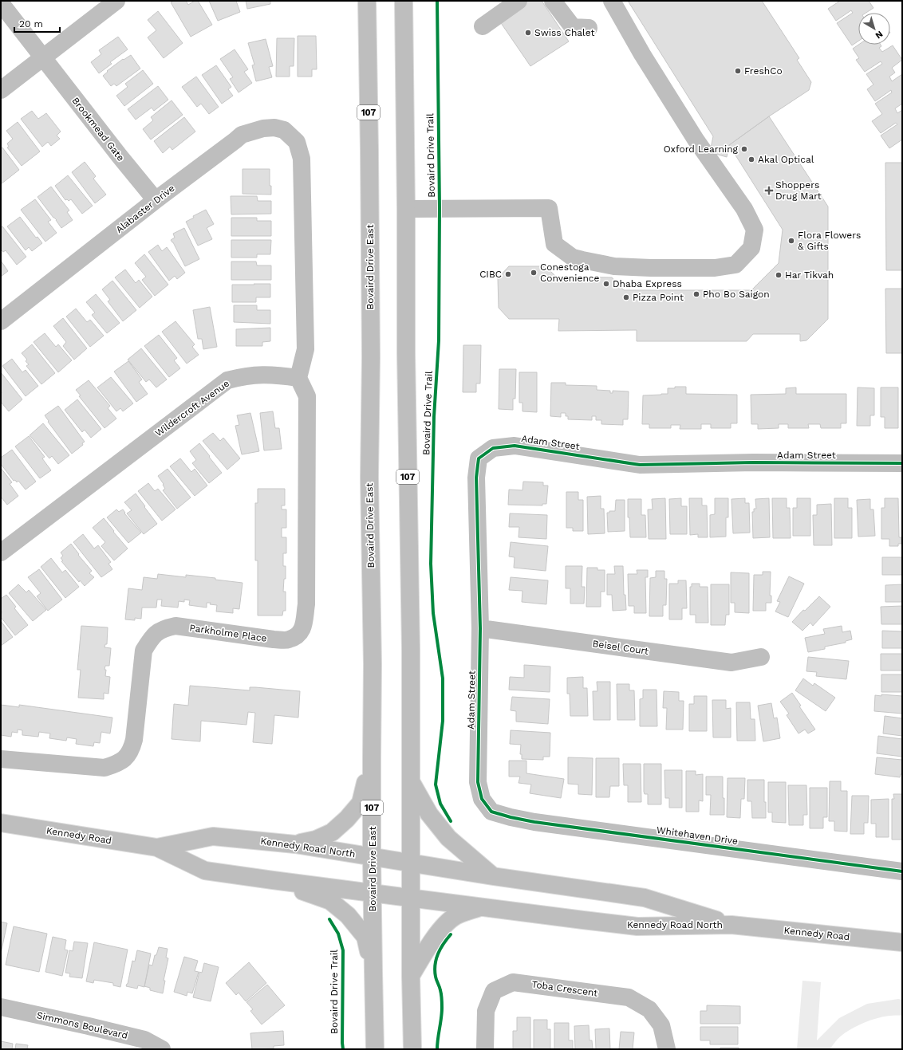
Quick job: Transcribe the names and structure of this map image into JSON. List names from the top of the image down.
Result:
{
  "streets": {
    "main road": [
      "107",
      "Brookmead Gate",
      "Alabaster Drive",
      "Bovaird Drive East",
      "Wildercroft Avenue",
      "Adam Street",
      "Parkholme Place",
      "Beisel Court",
      "Kennedy Road",
      "Whitehaven Drive",
      "Kennedy Road North",
      "Toba Crescent",
      "Simmons Boulevard"
    ],
    "cycle path": ["Bovaird Drive Trail"]
  },
  "crossings": [
    ["107", "Kennedy Road North"],
    ["Brookmead Gate", "Alabaster Drive"],
    ["Alabaster Drive", "Wildercroft Avenue"],
    ["Alabaster Drive", "Parkholme Place"],
    ["Bovaird Drive East", "Kennedy Road North"],
    ["Wildercroft Avenue", "Parkholme Place"],
    ["Adam Street", "Beisel Court"],
    ["Adam Street", "Whitehaven Drive"],
    ["Kennedy Road", "Kennedy Road North"]
  ],
  "places": {
    "other": [
      "Swiss Chalet",
      "FreshCo",
      "Oxford Learning",
      "Akal Optical",
      "Flora Flowers & Gifts",
      "Conestoga Convenience",
      "CIBC",
      "Har Tikvah",
      "Dhaba Express",
      "Pho Bo Saigon",
      "Pizza Point"
    ],
    "health": ["Shoppers Drug Mart"]
  },
  "scale_bar": "20 m",
  "north": "bottom right"
}
